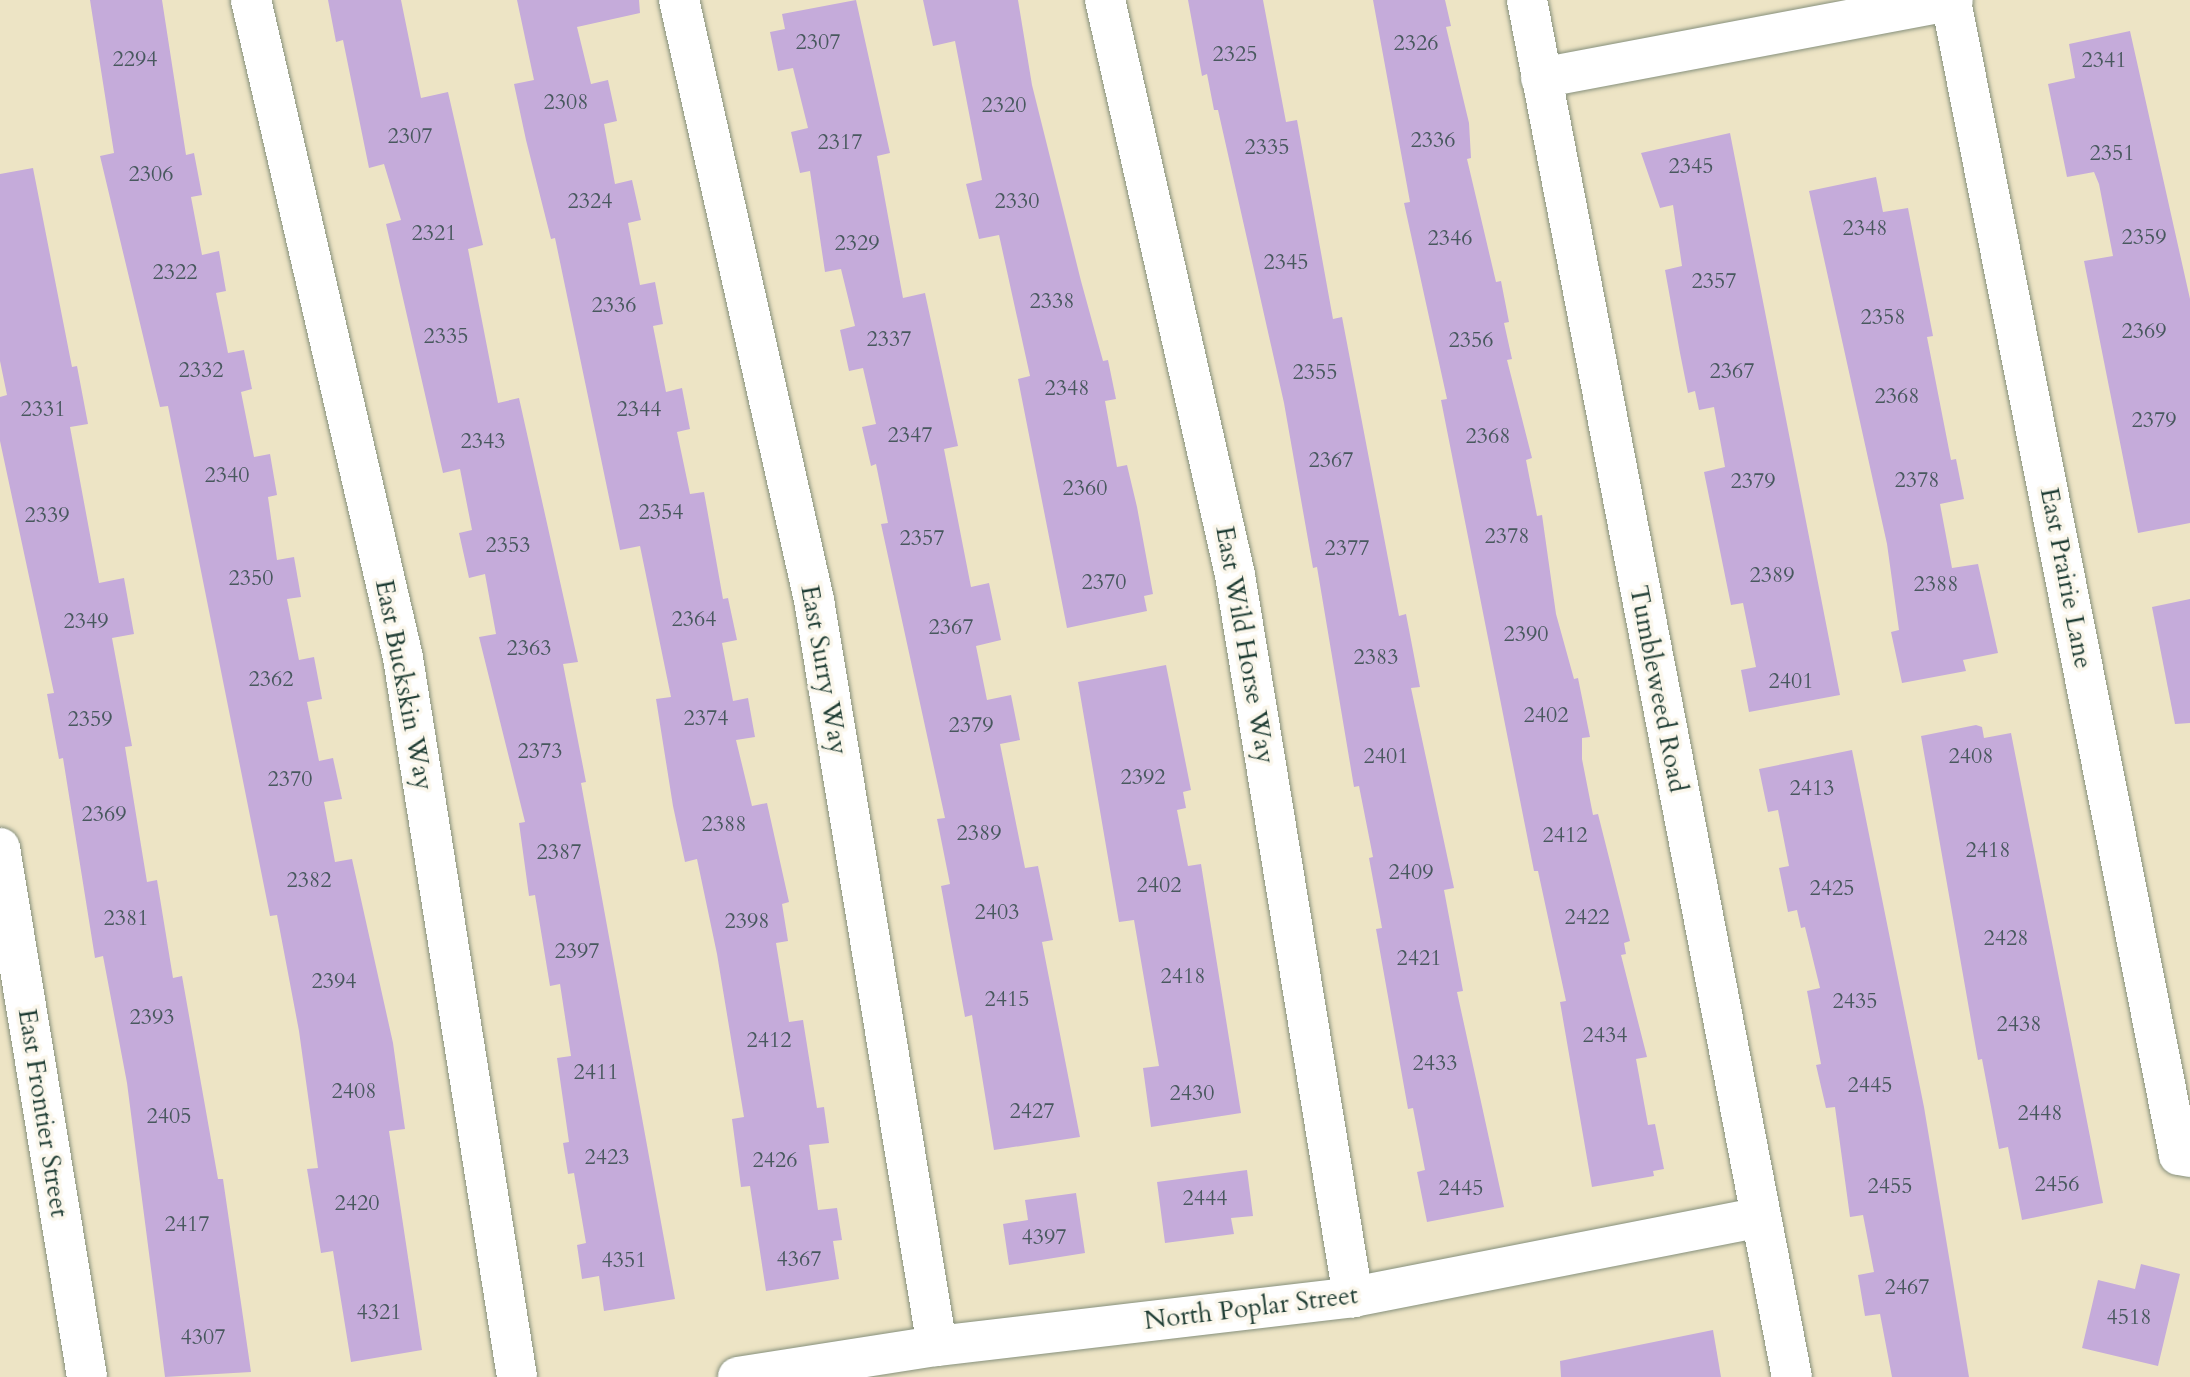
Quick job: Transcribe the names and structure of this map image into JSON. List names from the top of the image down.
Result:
{
  "streets": {
    "street": [
      "East Prairie Lane",
      "East Wild Horse Way",
      "East Surry Way",
      "East Buckskin Way",
      "Tumbleweed Road",
      "East Frontier Street",
      "North Poplar Street"
    ]
  },
  "crossings": [
    ["East Wild Horse Way", "North Poplar Street"],
    ["East Surry Way", "North Poplar Street"],
    ["Tumbleweed Road", "North Poplar Street"]
  ],
  "house_numbers": [
    "2307",
    "2326",
    "2325",
    "2294",
    "2341",
    "2308",
    "2320",
    "2307",
    "2336",
    "2317",
    "2335",
    "2351",
    "2345",
    "2306",
    "2324",
    "2330",
    "2348",
    "2321",
    "2359",
    "2346",
    "2329",
    "2345",
    "2322",
    "2357",
    "2338",
    "2336",
    "2358",
    "2369",
    "2335",
    "2337",
    "2356",
    "2332",
    "2367",
    "2355",
    "2348",
    "2368",
    "2331",
    "2344",
    "2379",
    "2347",
    "2368",
    "2343",
    "2367",
    "2340",
    "2378",
    "2379",
    "2360",
    "2354",
    "2339",
    "2378",
    "2357",
    "2353",
    "2377",
    "2389",
    "2350",
    "2370",
    "2388",
    "2364",
    "2349",
    "2367",
    "2390",
    "2363",
    "2383",
    "2362",
    "2401",
    "2402",
    "2374",
    "2359",
    "2379",
    "2373",
    "2401",
    "2408",
    "2392",
    "2370",
    "2413",
    "2369",
    "2388",
    "2389",
    "2412",
    "2418",
    "2387",
    "2409",
    "2382",
    "2402",
    "2425",
    "2403",
    "2422",
    "2381",
    "2398",
    "2428",
    "2397",
    "2421",
    "2418",
    "2394",
    "2415",
    "2435",
    "2393",
    "2438",
    "2434",
    "2412",
    "2433",
    "2411",
    "2445",
    "2408",
    "2430",
    "2427",
    "2448",
    "2405",
    "2423",
    "2426",
    "2456",
    "2455",
    "2445",
    "2444",
    "2420",
    "2417",
    "4397",
    "4367",
    "4351",
    "2467",
    "4321",
    "4518",
    "4307"
  ]
}
